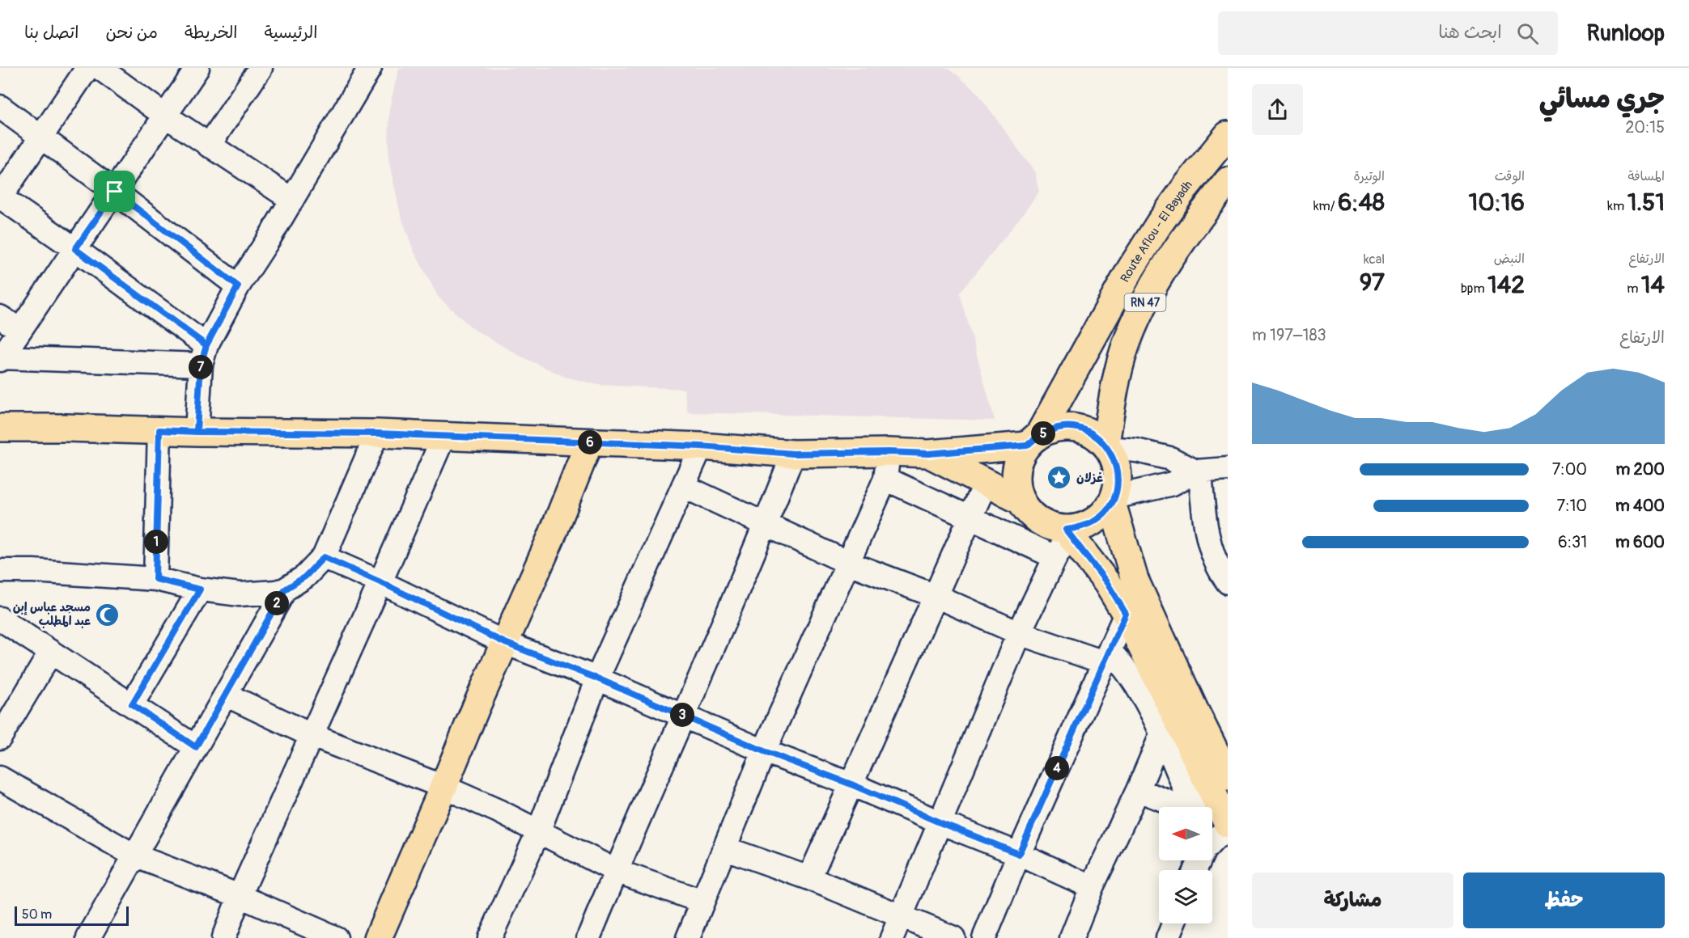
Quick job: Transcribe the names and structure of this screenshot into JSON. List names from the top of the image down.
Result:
{
  "streets": {
    "main road": ["Route Aflou - El Bayadh", "RN 47"]
  },
  "crossings": [
    ["Route Aflou - El Bayadh", "RN 47"]
  ],
  "places": {
    "place": ["غزلان"],
    "mosque": ["مسجد عباس إبن عبد المطلب"]
  },
  "scale_bar": "50 m",
  "north": "left",
  "page": {
    "header": "Runloop",
    "search": "ابحث هنا",
    "nav": [
      "الرئيسية",
      "الخريطة",
      "من نحن",
      "اتصل بنا"
    ],
    "heading": ["جري مسائي", "20:15"],
    "stats": [
      ["المسافة", "1.51 km"],
      ["الوقت", "10:16"],
      ["الوتيرة", "6:48 /km"],
      ["الارتفاع", "14 m"],
      ["النبض", "142 bpm"],
      ["kcal", "97"]
    ],
    "chart": ["الارتفاع", "183–197 m"],
    "pins": [
      "7",
      "5",
      "6",
      "1",
      "2",
      "3",
      "4"
    ],
    "list": [
      {
        "name": "200 m",
        "note": "7:00"
      },
      {
        "name": "400 m",
        "note": "7:10"
      },
      {
        "name": "600 m",
        "note": "6:31"
      }
    ],
    "buttons": ["حفظ", "مشاركة"],
    "scale": "50 m"
  }
}
